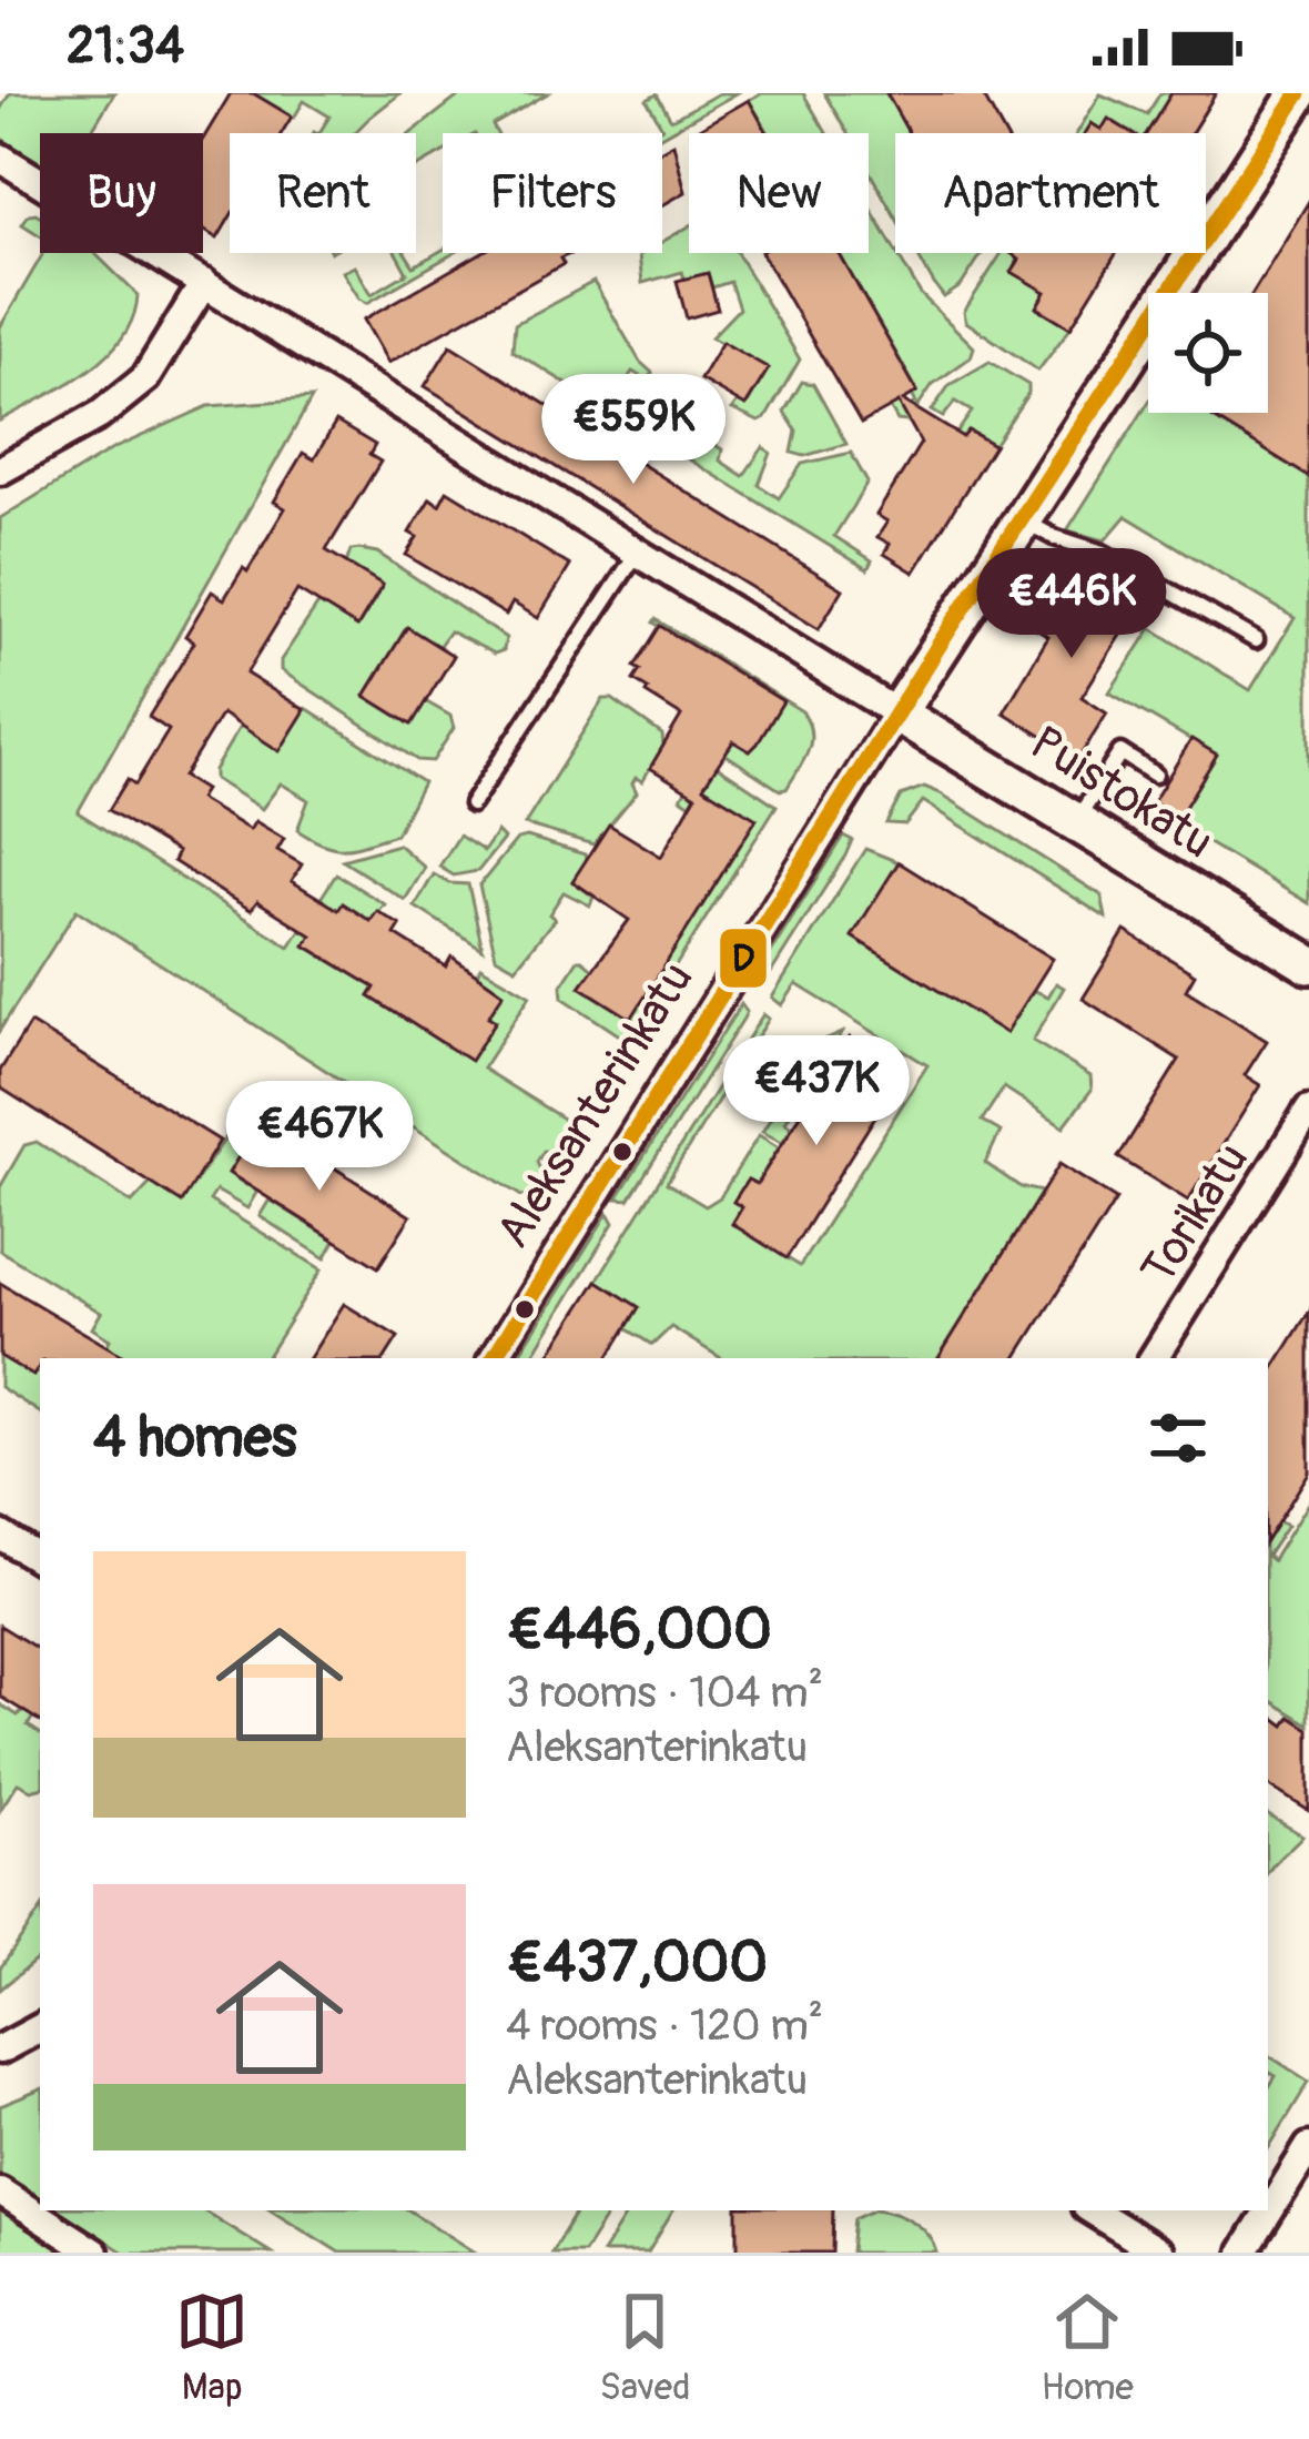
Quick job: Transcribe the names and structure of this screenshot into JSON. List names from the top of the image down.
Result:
{
  "streets": {
    "main road": ["Puistokatu", "Aleksanterinkatu"],
    "street": ["Torikatu"]
  },
  "crossings": [
    ["Puistokatu", "Aleksanterinkatu"]
  ],
  "lines": ["transit line D"],
  "page": {
    "status": "21:34",
    "chip": [
      "Buy",
      "Rent",
      "Filters",
      "New",
      "Apartment"
    ],
    "price": [
      "€559K",
      "€446K",
      "€437K",
      "€467K"
    ],
    "heading": "4 homes",
    "list": [
      {
        "name": "€446,000",
        "note": "3 rooms · 104 m² · Aleksanterinkatu"
      },
      {
        "name": "€437,000",
        "note": "4 rooms · 120 m² · Aleksanterinkatu"
      }
    ],
    "tabs": ["Map", "Saved", "Home"]
  }
}
